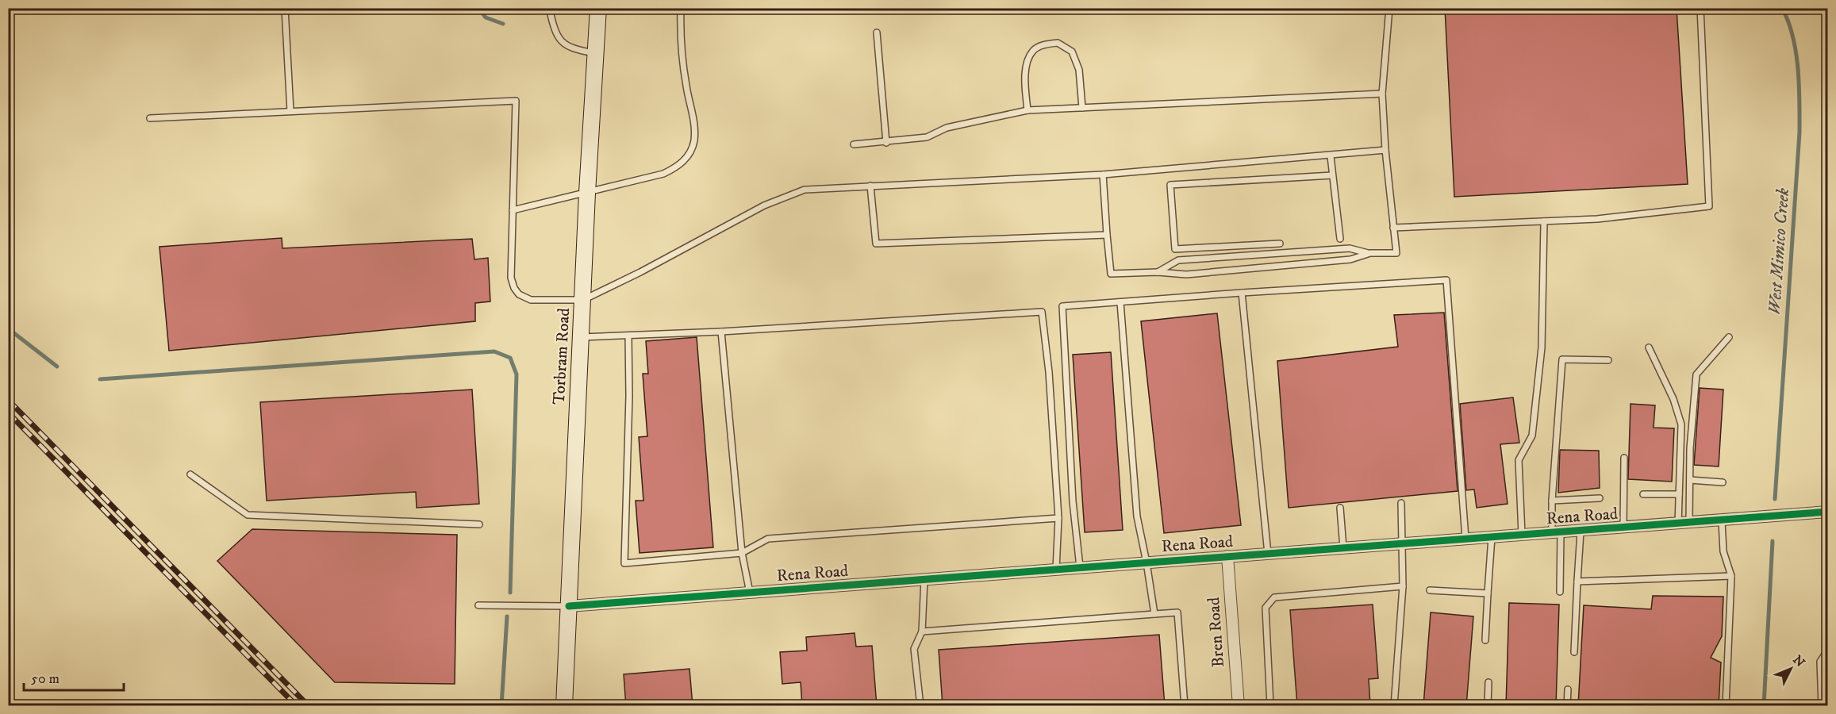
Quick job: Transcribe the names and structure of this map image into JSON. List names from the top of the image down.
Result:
{
  "streets": {
    "main road": ["Torbram Road"],
    "street": ["Rena Road", "Bren Road"]
  },
  "crossings": [
    ["Torbram Road", "Rena Road"],
    ["Rena Road", "Bren Road"]
  ],
  "water": ["West Mimico Creek"],
  "scale_bar": "50 m",
  "north": "top right"
}
